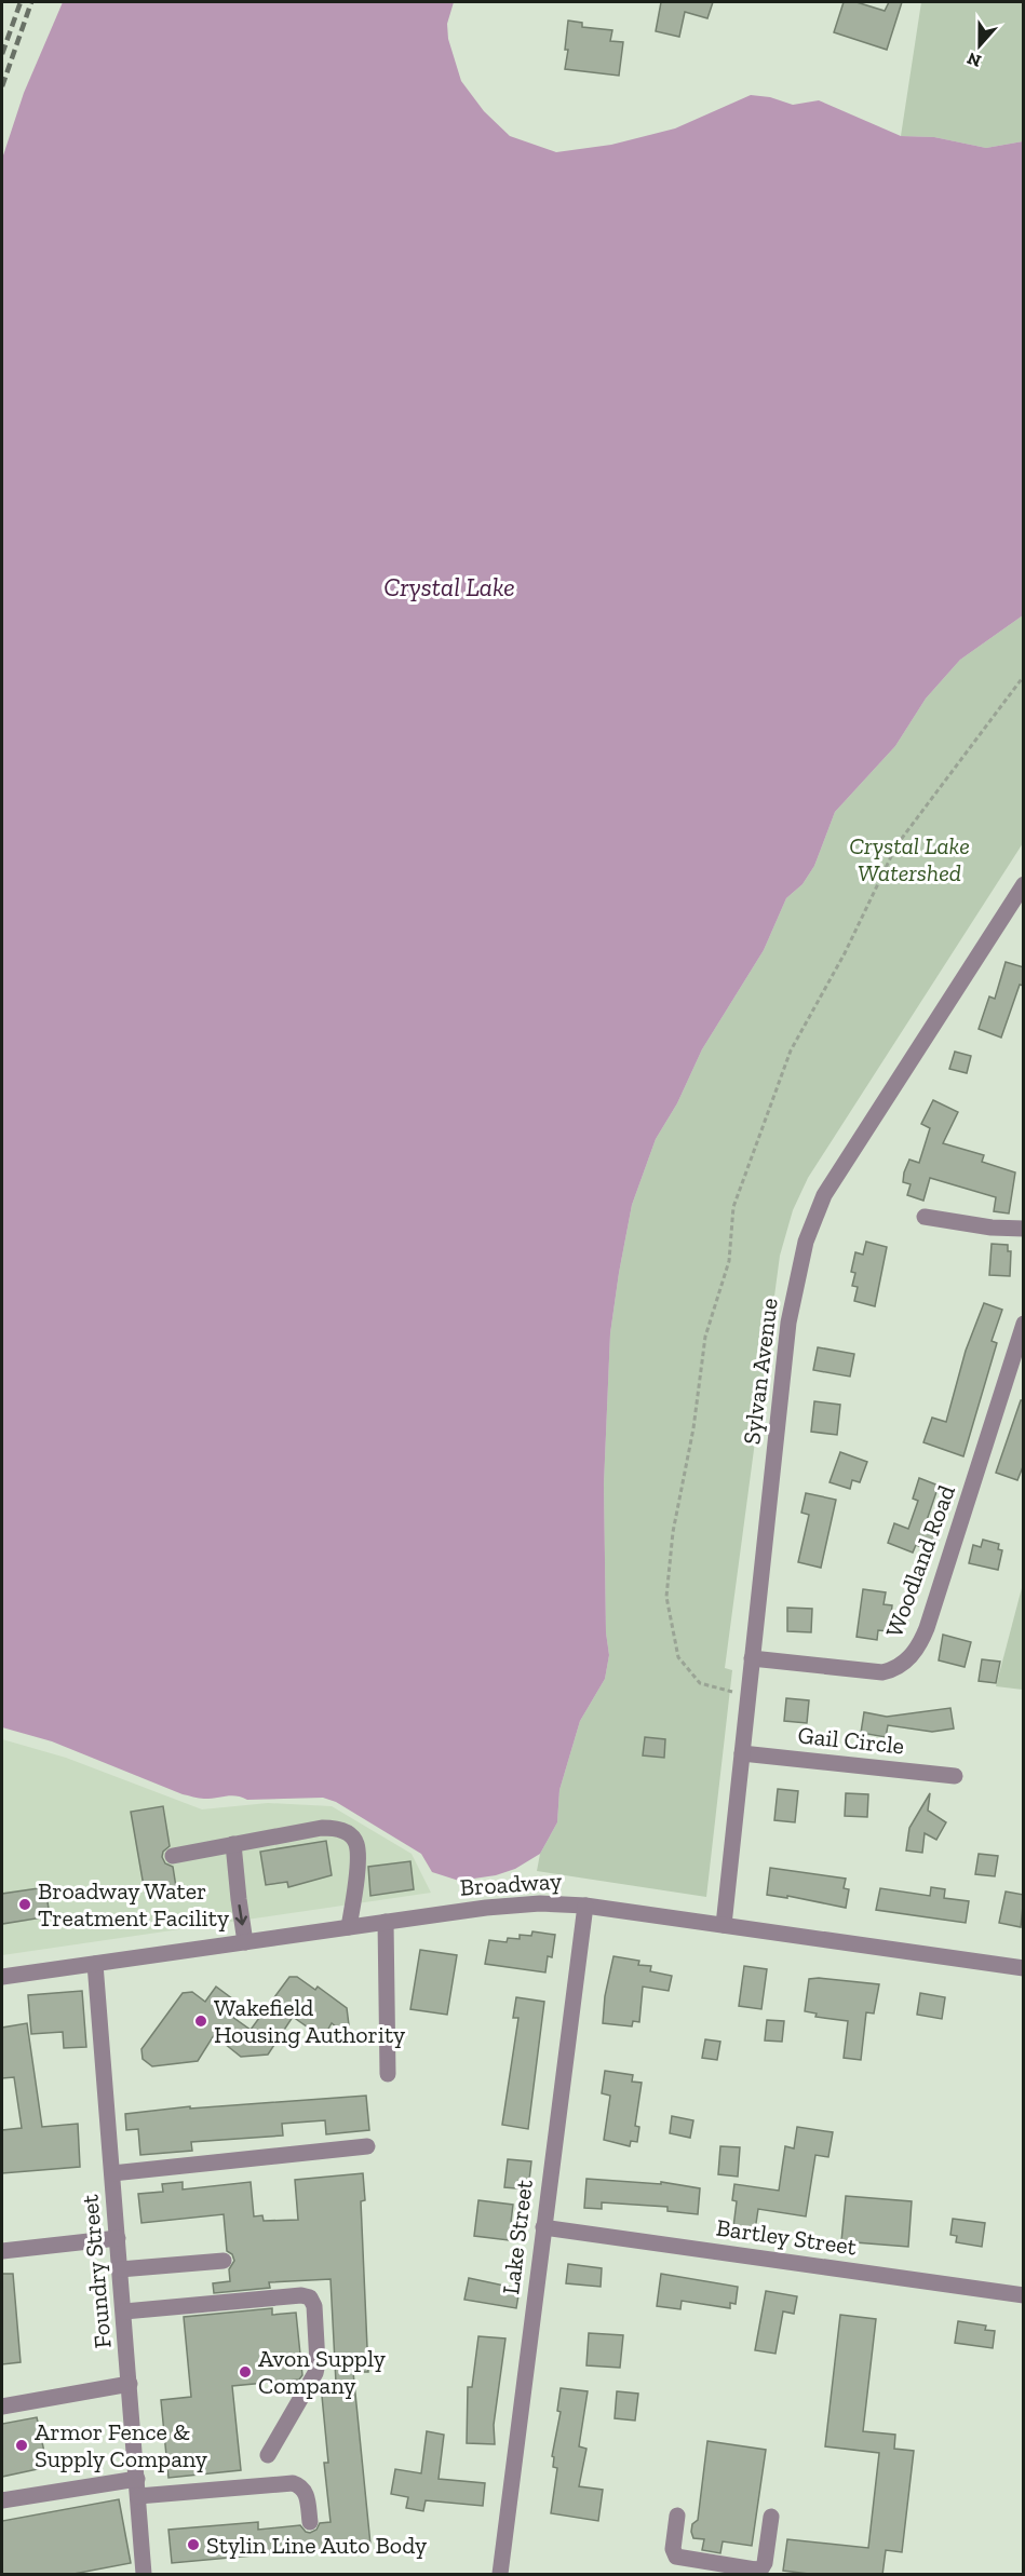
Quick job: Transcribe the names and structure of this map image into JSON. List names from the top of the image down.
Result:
{
  "streets": {
    "street": [
      "Sylvan Avenue",
      "Woodland Road",
      "Gail Circle",
      "Broadway",
      "Lake Street",
      "Bartley Street",
      "Foundry Street"
    ]
  },
  "crossings": [
    ["Sylvan Avenue", "Woodland Road"],
    ["Sylvan Avenue", "Gail Circle"],
    ["Sylvan Avenue", "Broadway"],
    ["Broadway", "Lake Street"],
    ["Broadway", "Foundry Street"],
    ["Lake Street", "Bartley Street"]
  ],
  "water": ["Crystal Lake"],
  "parks": ["Crystal Lake Watershed"],
  "places": [
    "Broadway Water Treatment Facility",
    "Wakefield Housing Authority",
    "Avon Supply Company",
    "Armor Fence & Supply Company",
    "Stylin Line Auto Body"
  ],
  "north": "bottom"
}
